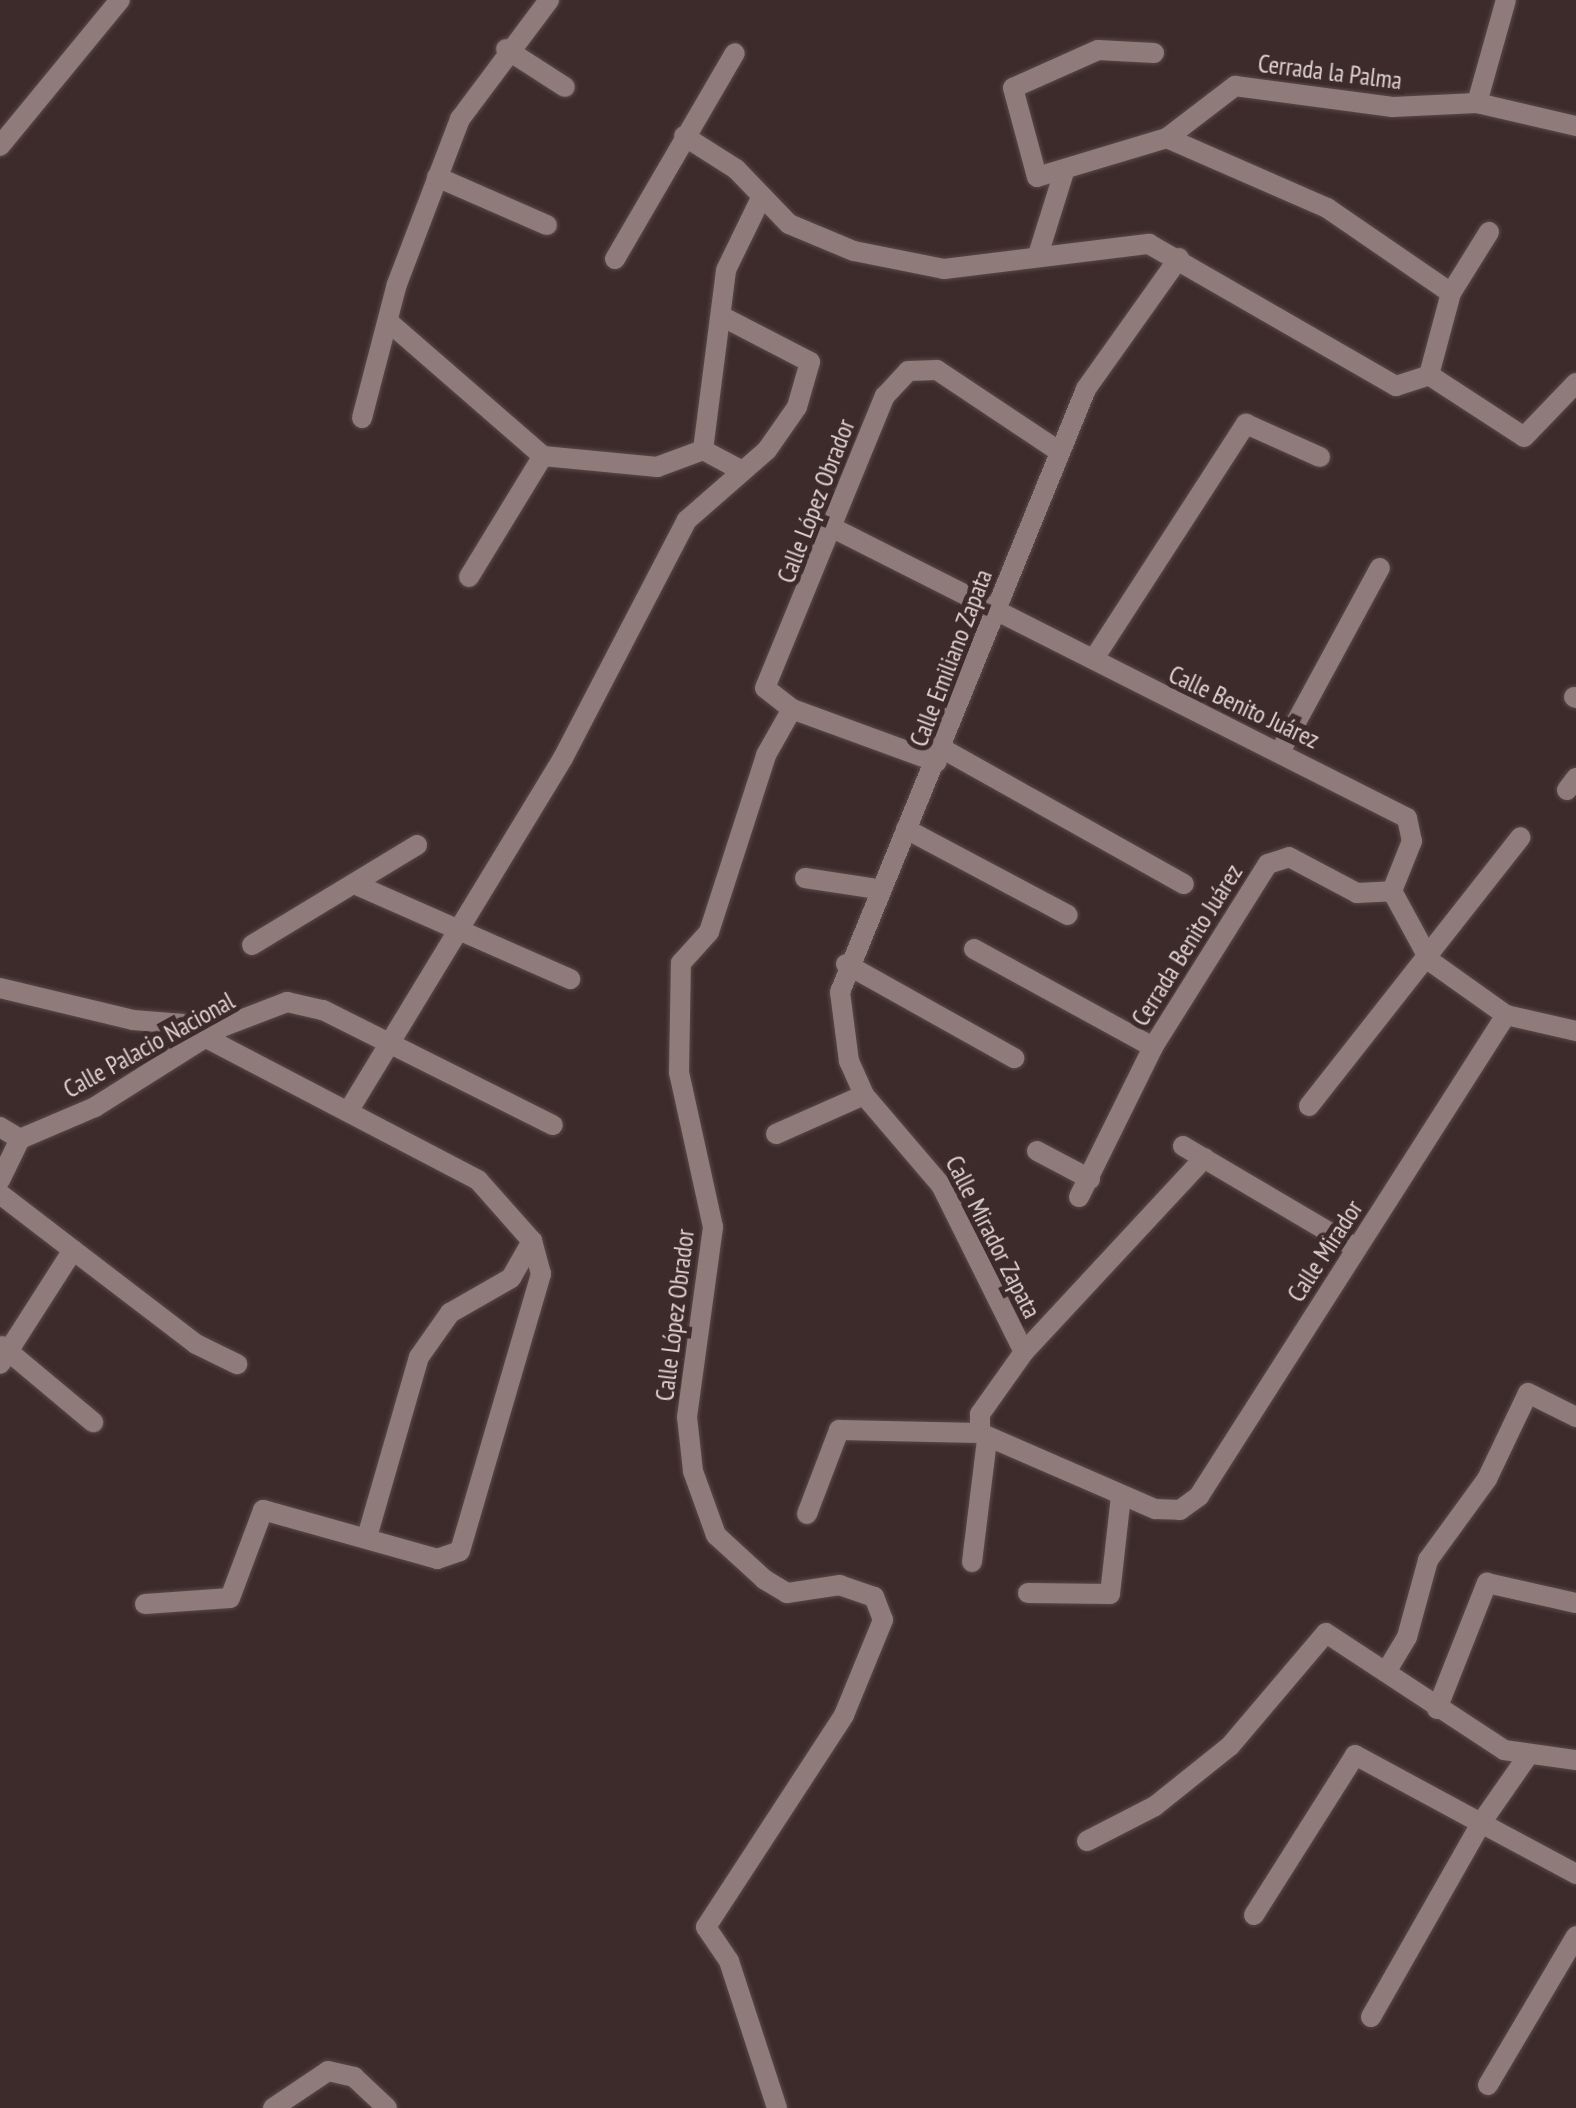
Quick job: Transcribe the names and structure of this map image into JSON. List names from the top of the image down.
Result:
{
  "streets": {
    "street": [
      "Cerrada la Palma",
      "Calle López Obrador",
      "Calle Emiliano Zapata",
      "Calle Benito Juárez",
      "Cerrada Benito Juárez",
      "Calle Palacio Nacional",
      "Calle Mirador Zapata",
      "Calle Mirador"
    ]
  },
  "crossings": [
    ["Calle López Obrador", "Calle Emiliano Zapata"],
    ["Calle López Obrador", "Calle Benito Juárez"],
    ["Calle Emiliano Zapata", "Calle Benito Juárez"],
    ["Calle Emiliano Zapata", "Calle Mirador Zapata"],
    ["Calle Benito Juárez", "Cerrada Benito Juárez"]
  ]
}
